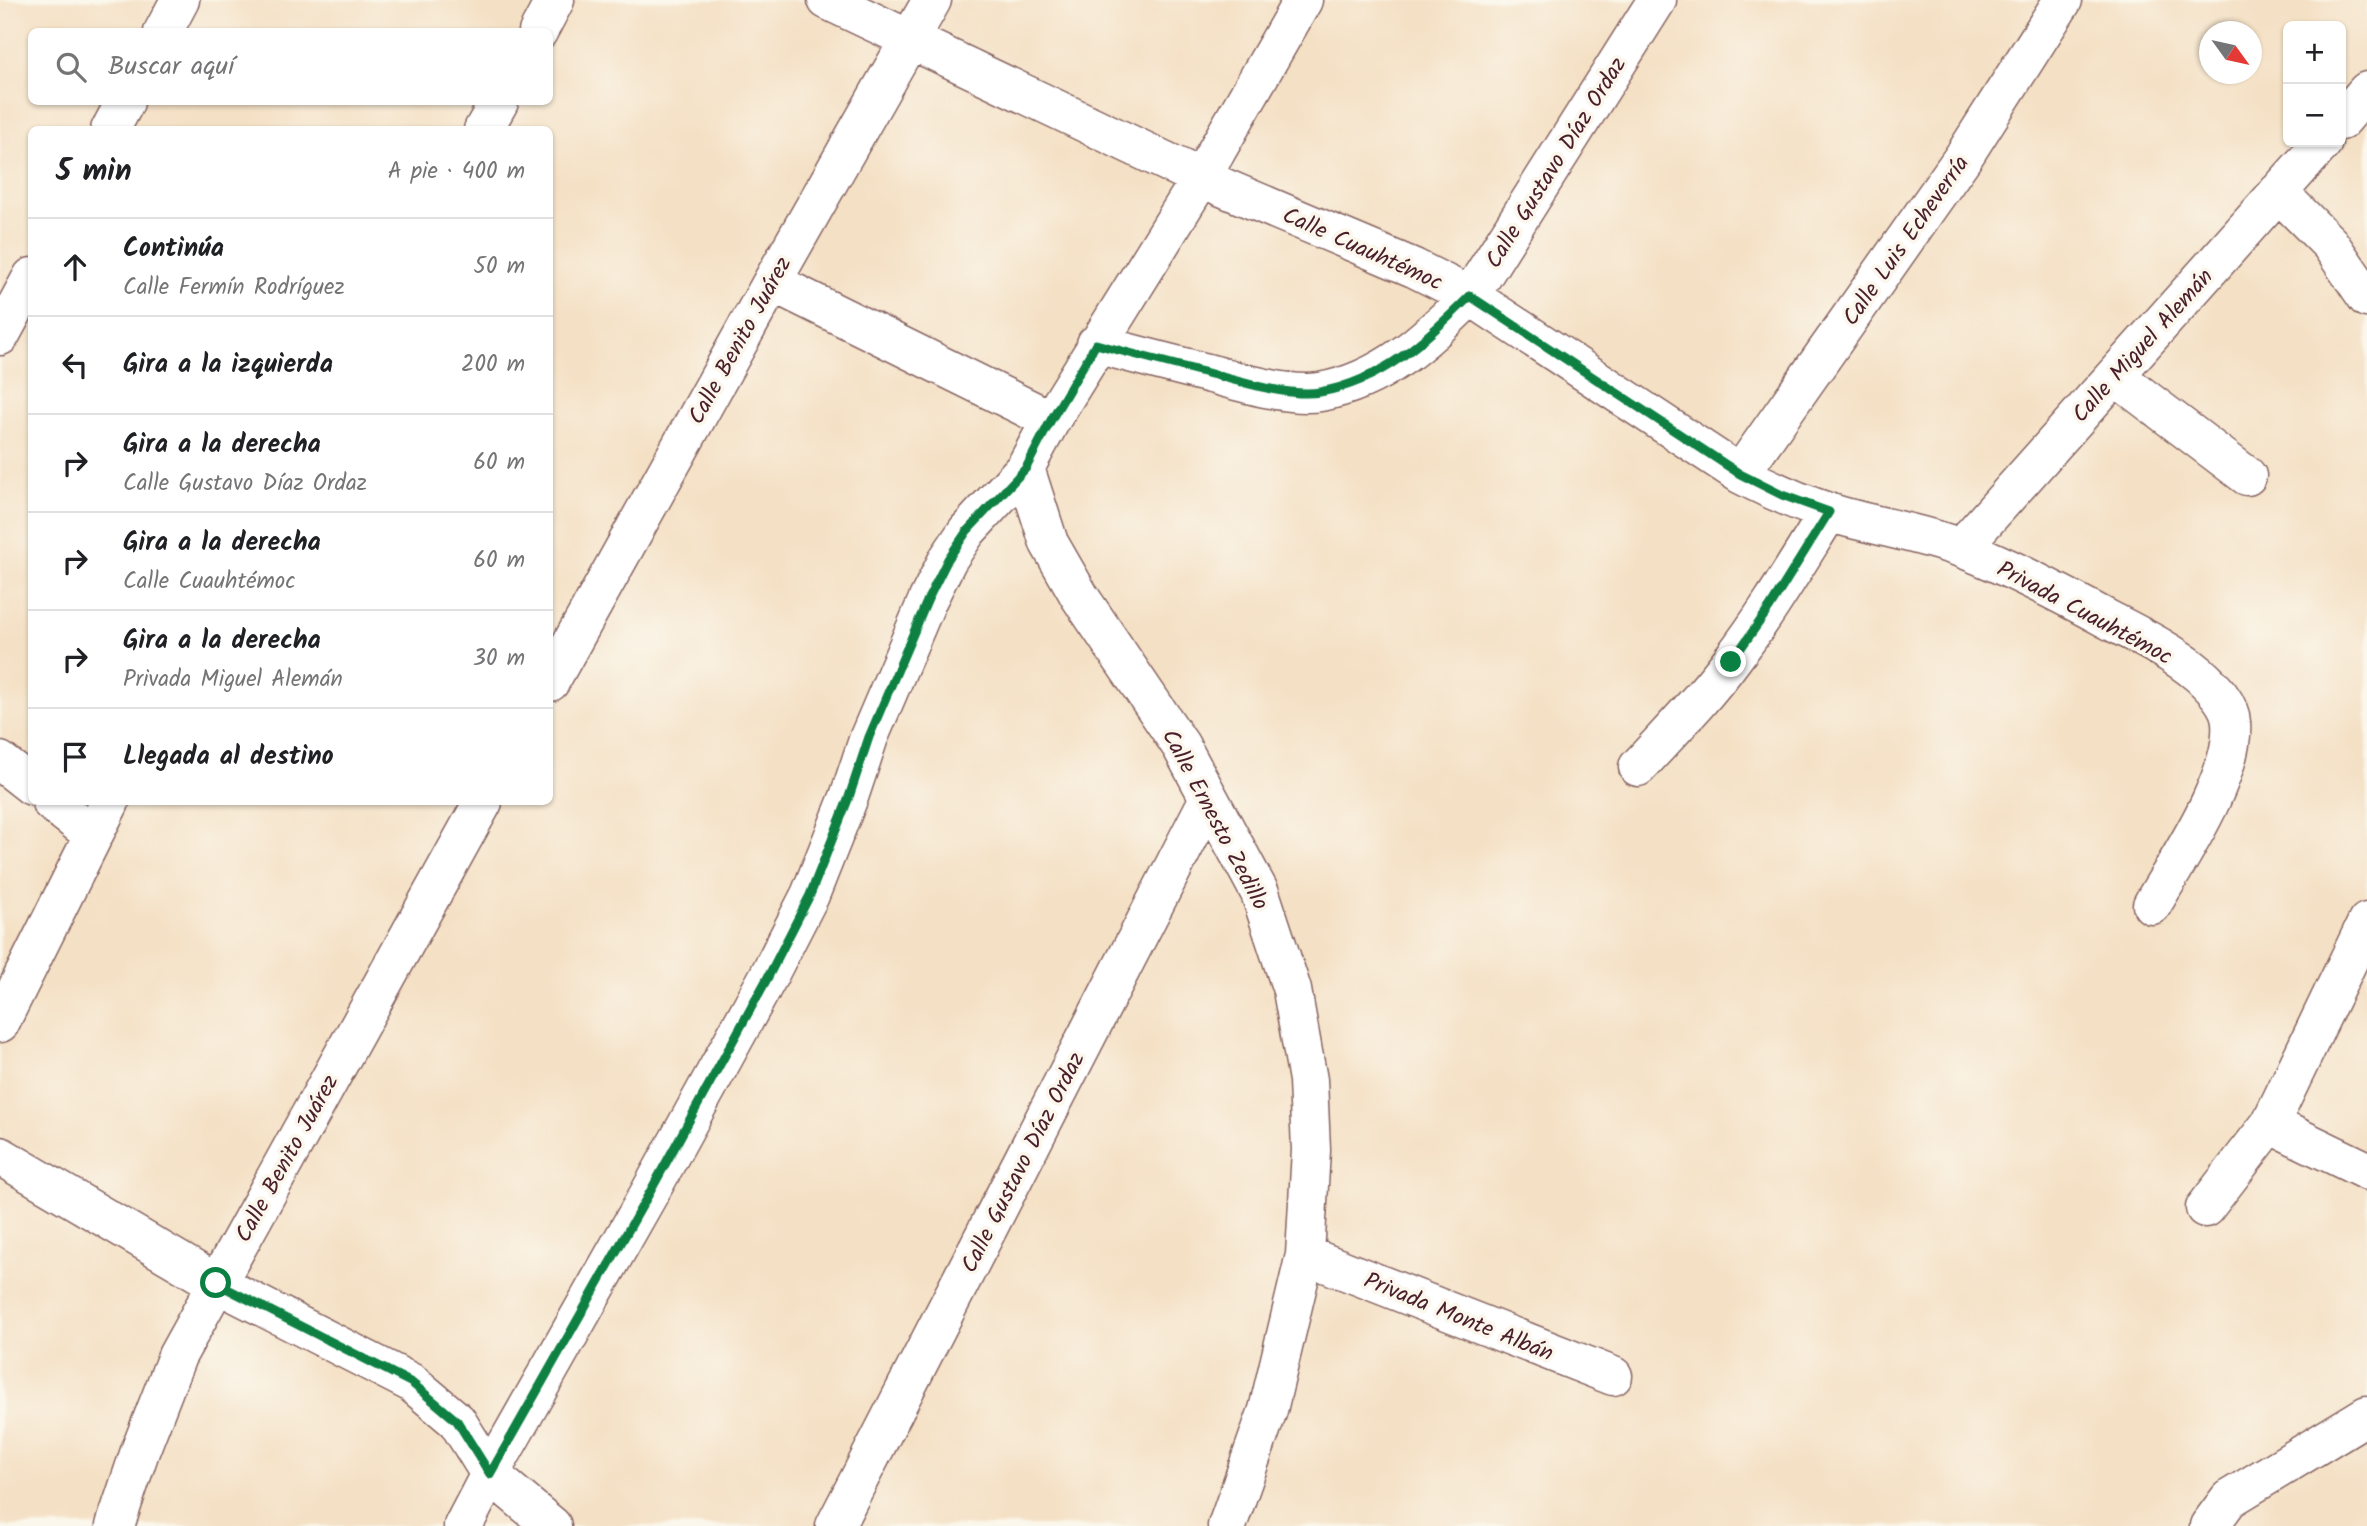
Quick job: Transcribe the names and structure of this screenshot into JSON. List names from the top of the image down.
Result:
{
  "streets": {
    "street": [
      "Calle Gustavo Díaz Ordaz",
      "Calle Luis Echeverría",
      "Calle Cuauhtémoc",
      "Calle Benito Juárez",
      "Calle Miguel Alemán",
      "Privada Cuauhtémoc",
      "Calle Ernesto Zedillo",
      "Privada Monte Albán"
    ]
  },
  "crossings": [
    ["Calle Gustavo Díaz Ordaz", "Calle Cuauhtémoc"],
    ["Calle Gustavo Díaz Ordaz", "Calle Ernesto Zedillo"],
    ["Calle Luis Echeverría", "Calle Cuauhtémoc"],
    ["Calle Cuauhtémoc", "Calle Benito Juárez"],
    ["Calle Cuauhtémoc", "Calle Miguel Alemán"],
    ["Calle Cuauhtémoc", "Privada Cuauhtémoc"],
    ["Calle Miguel Alemán", "Privada Cuauhtémoc"],
    ["Calle Ernesto Zedillo", "Privada Monte Albán"]
  ],
  "north": "bottom right",
  "page": {
    "map_buttons": ["+", "−"],
    "search": "Buscar aquí",
    "heading": ["5 min", "A pie · 400 m"],
    "list": [
      ["Continúa", "Calle Fermín Rodríguez", "50 m"],
      ["Gira a la izquierda", "200 m"],
      ["Gira a la derecha", "Calle Gustavo Díaz Ordaz", "60 m"],
      ["Gira a la derecha", "Calle Cuauhtémoc", "60 m"],
      ["Gira a la derecha", "Privada Miguel Alemán", "30 m"],
      "Llegada al destino"
    ]
  }
}
